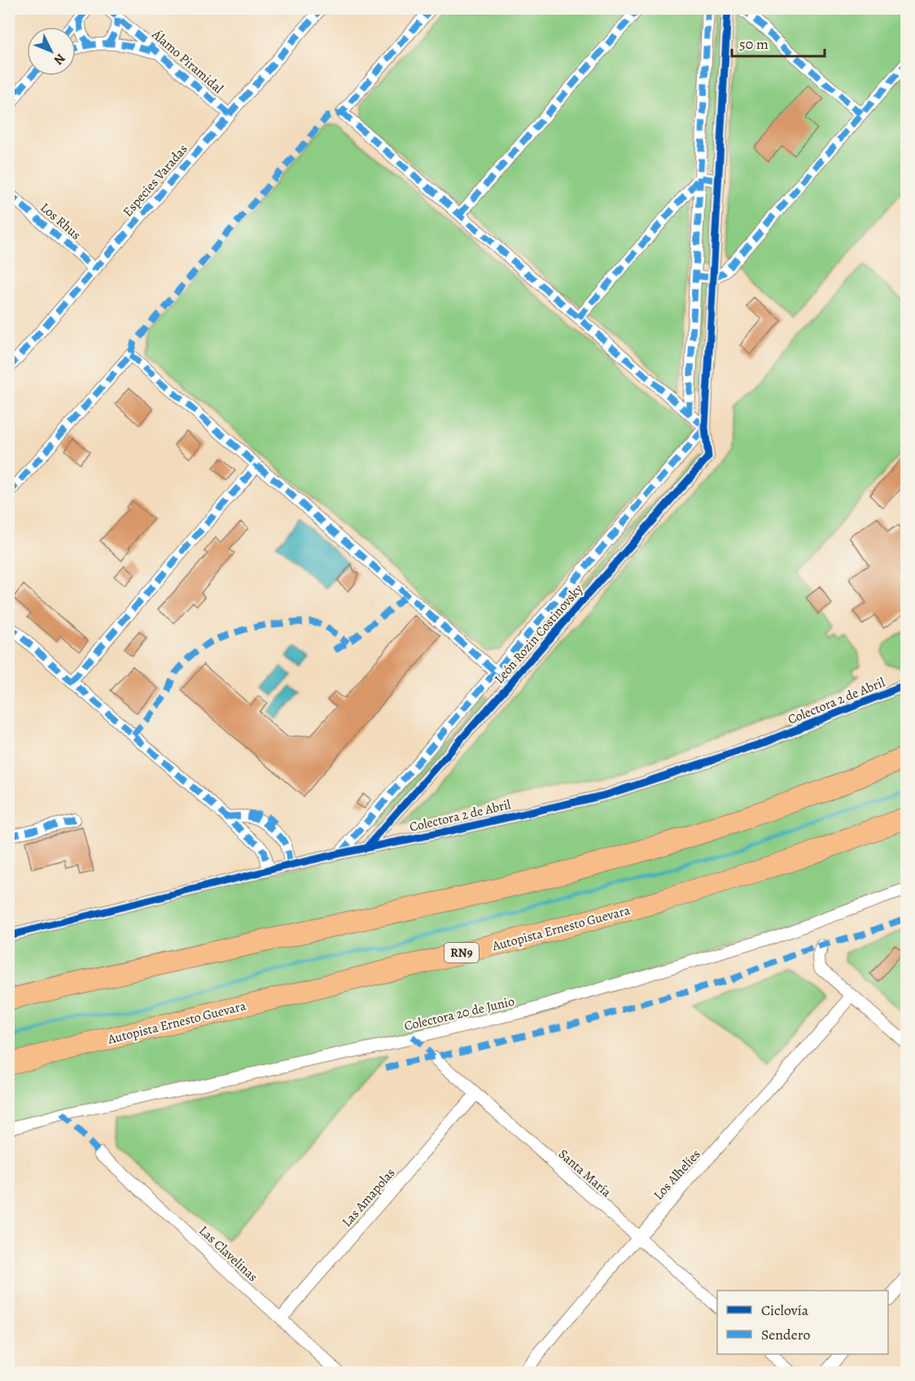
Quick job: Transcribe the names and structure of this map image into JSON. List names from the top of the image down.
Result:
{
  "streets": {
    "highway": ["Autopista Ernesto Guevara", "RN9"],
    "street": [
      "Álamo Piramidal",
      "Especies Varadas",
      "Los Rhus",
      "León Rozin Costinovsky",
      "Colectora 2 de Abril",
      "Colectora 20 de Junio",
      "Santa María",
      "Los Alhelíes",
      "Las Amapolas",
      "Las Clavelinas"
    ]
  },
  "crossings": [
    ["Álamo Piramidal", "Especies Varadas"],
    ["Especies Varadas", "Los Rhus"],
    ["León Rozin Costinovsky", "Colectora 2 de Abril"],
    ["Santa María", "Los Alhelíes"],
    ["Santa María", "Las Amapolas"],
    ["Las Amapolas", "Las Clavelinas"]
  ],
  "legend": ["Ciclovía", "Sendero"],
  "scale_bar": "50 m",
  "north": "bottom right"
}
